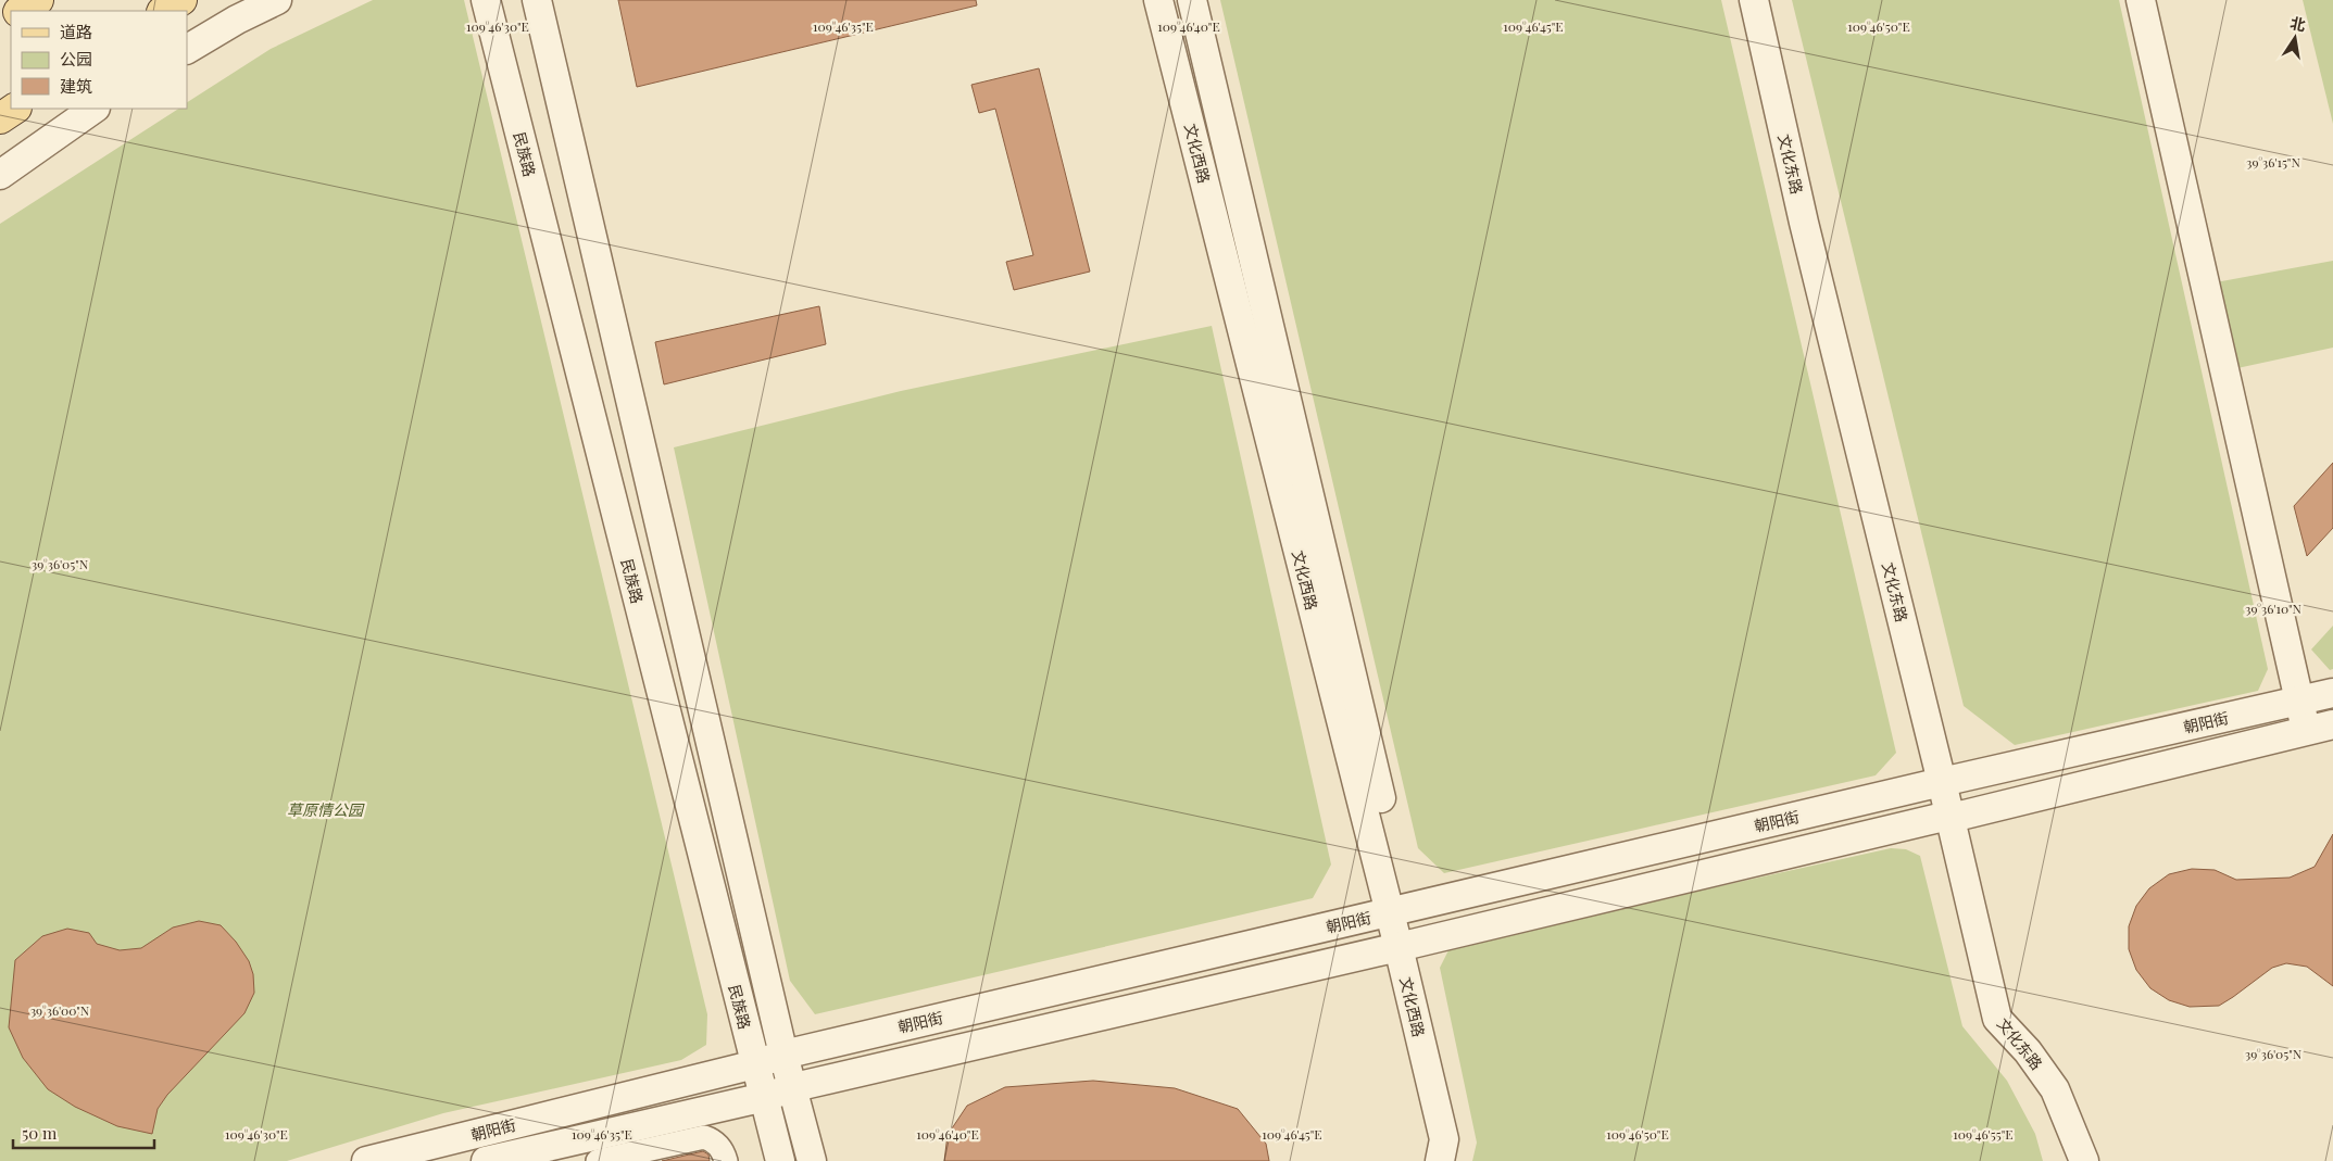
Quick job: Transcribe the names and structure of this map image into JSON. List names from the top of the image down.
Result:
{
  "streets": {
    "street": [
      "文化西路",
      "民族路",
      "文化东路",
      "朝阳街"
    ]
  },
  "crossings": [
    ["文化西路", "朝阳街"],
    ["民族路", "朝阳街"],
    ["文化东路", "朝阳街"]
  ],
  "parks": ["草原情公园"],
  "legend": ["道路", "公园", "建筑"],
  "scale_bar": "50 m",
  "north": "top",
  "coordinates": [
    "109°46'30\"E",
    "109°46'35\"E",
    "109°46'40\"E",
    "109°46'45\"E",
    "109°46'50\"E",
    "39°36'15\"N",
    "39°36'05\"N",
    "39°36'10\"N",
    "39°36'00\"N",
    "109°46'55\"E"
  ]
}
